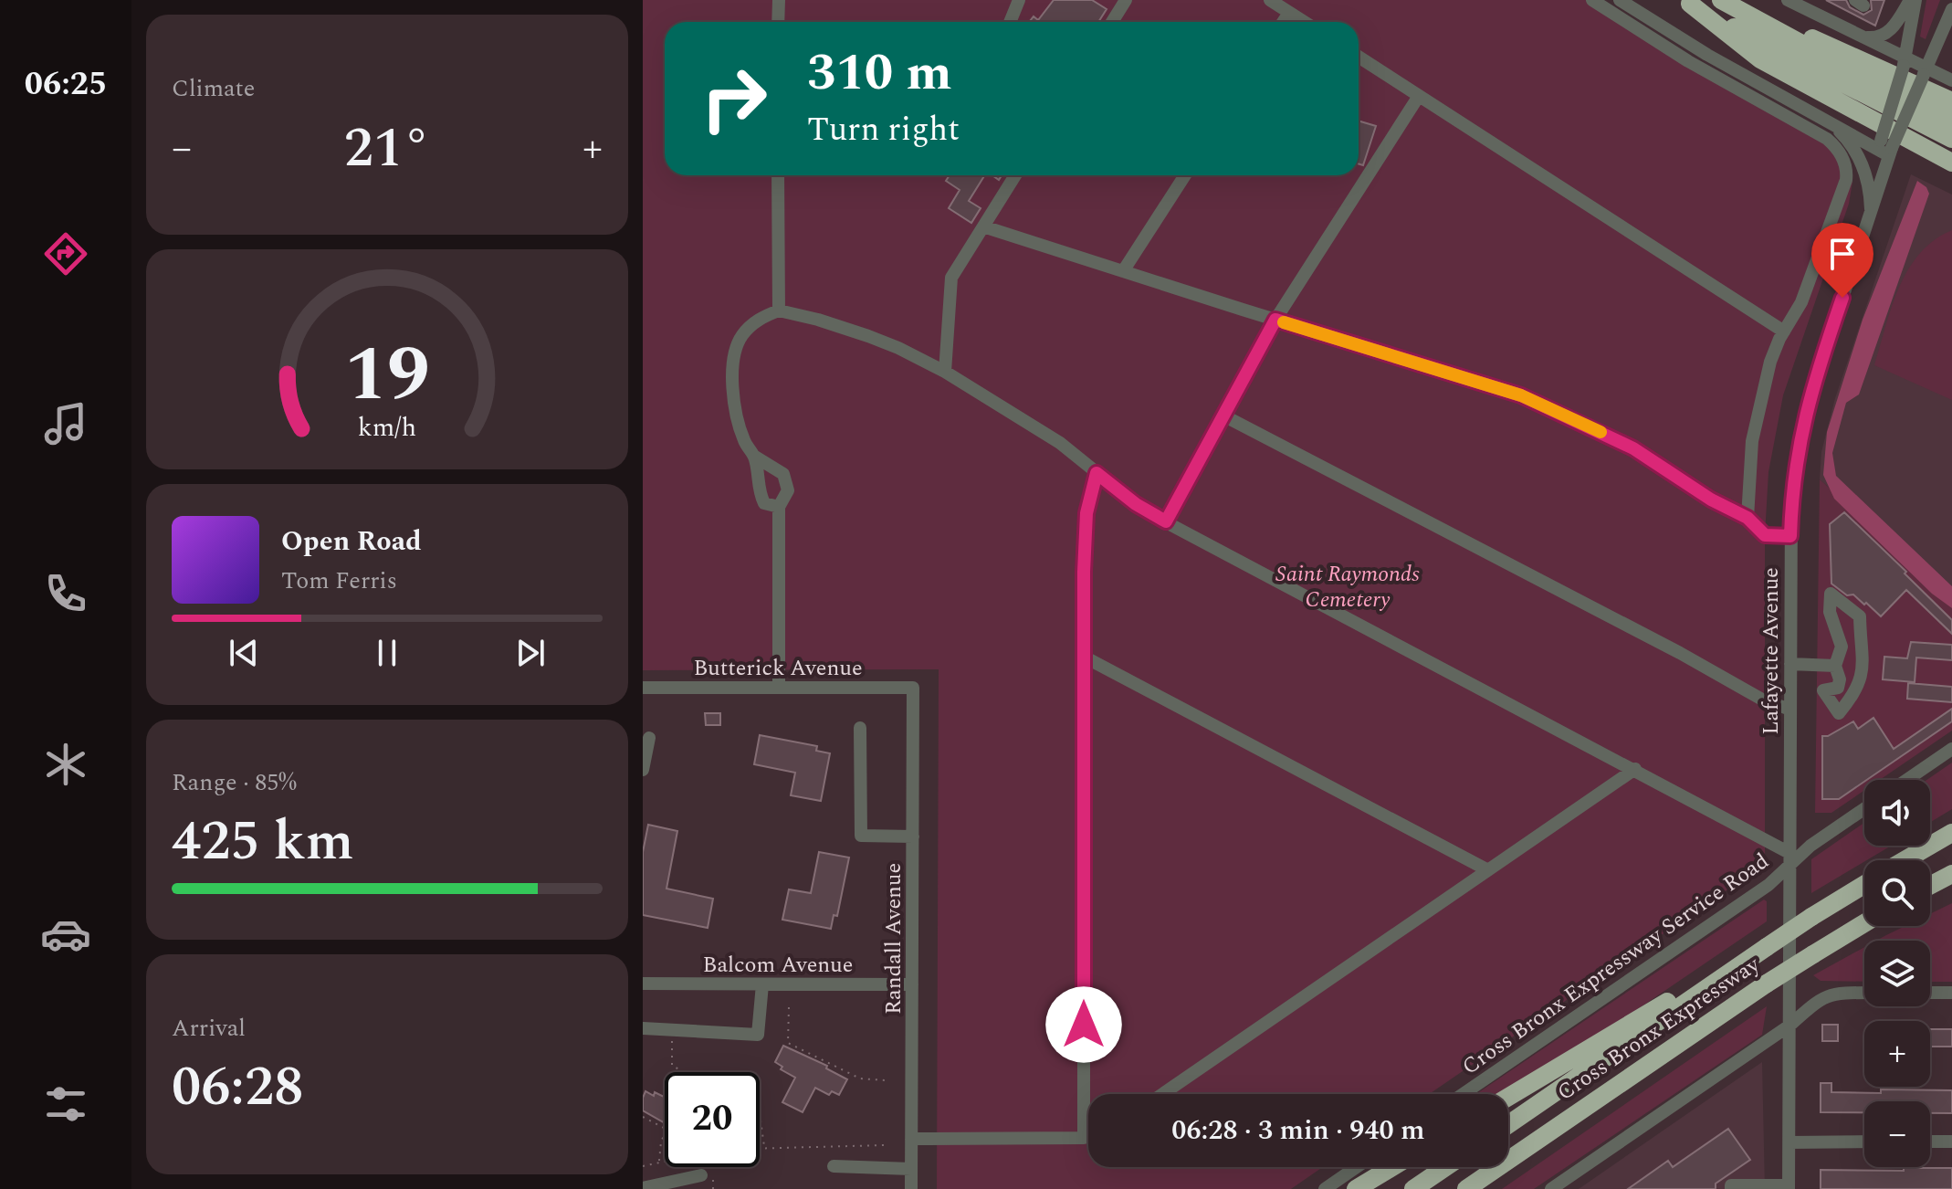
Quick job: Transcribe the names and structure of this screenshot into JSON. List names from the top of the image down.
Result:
{
  "streets": {
    "highway": ["Cross Bronx Expressway"],
    "street": [
      "Lafayette Avenue",
      "Butterick Avenue",
      "Randall Avenue",
      "Cross Bronx Expressway Service Road",
      "Balcom Avenue"
    ]
  },
  "crossings": [
    ["Lafayette Avenue", "Cross Bronx Expressway Service Road"],
    ["Butterick Avenue", "Randall Avenue"],
    ["Randall Avenue", "Balcom Avenue"]
  ],
  "parks": ["Saint Raymonds Cemetery"],
  "page": {
    "tabs": "06:25",
    "tile": [
      "Climate",
      ["Range · 85%", "425 km"],
      ["Arrival", "06:28"]
    ],
    "turn": ["310 m", "Turn right"],
    "heat": ["−", "21°", "+"],
    "song": ["Open Road", "Tom Ferris"],
    "map_buttons": ["+", "−"],
    "limit": "20",
    "trip": "06:28 · 3 min · 940 m",
    "gauge": ["19", "km/h"]
  }
}
